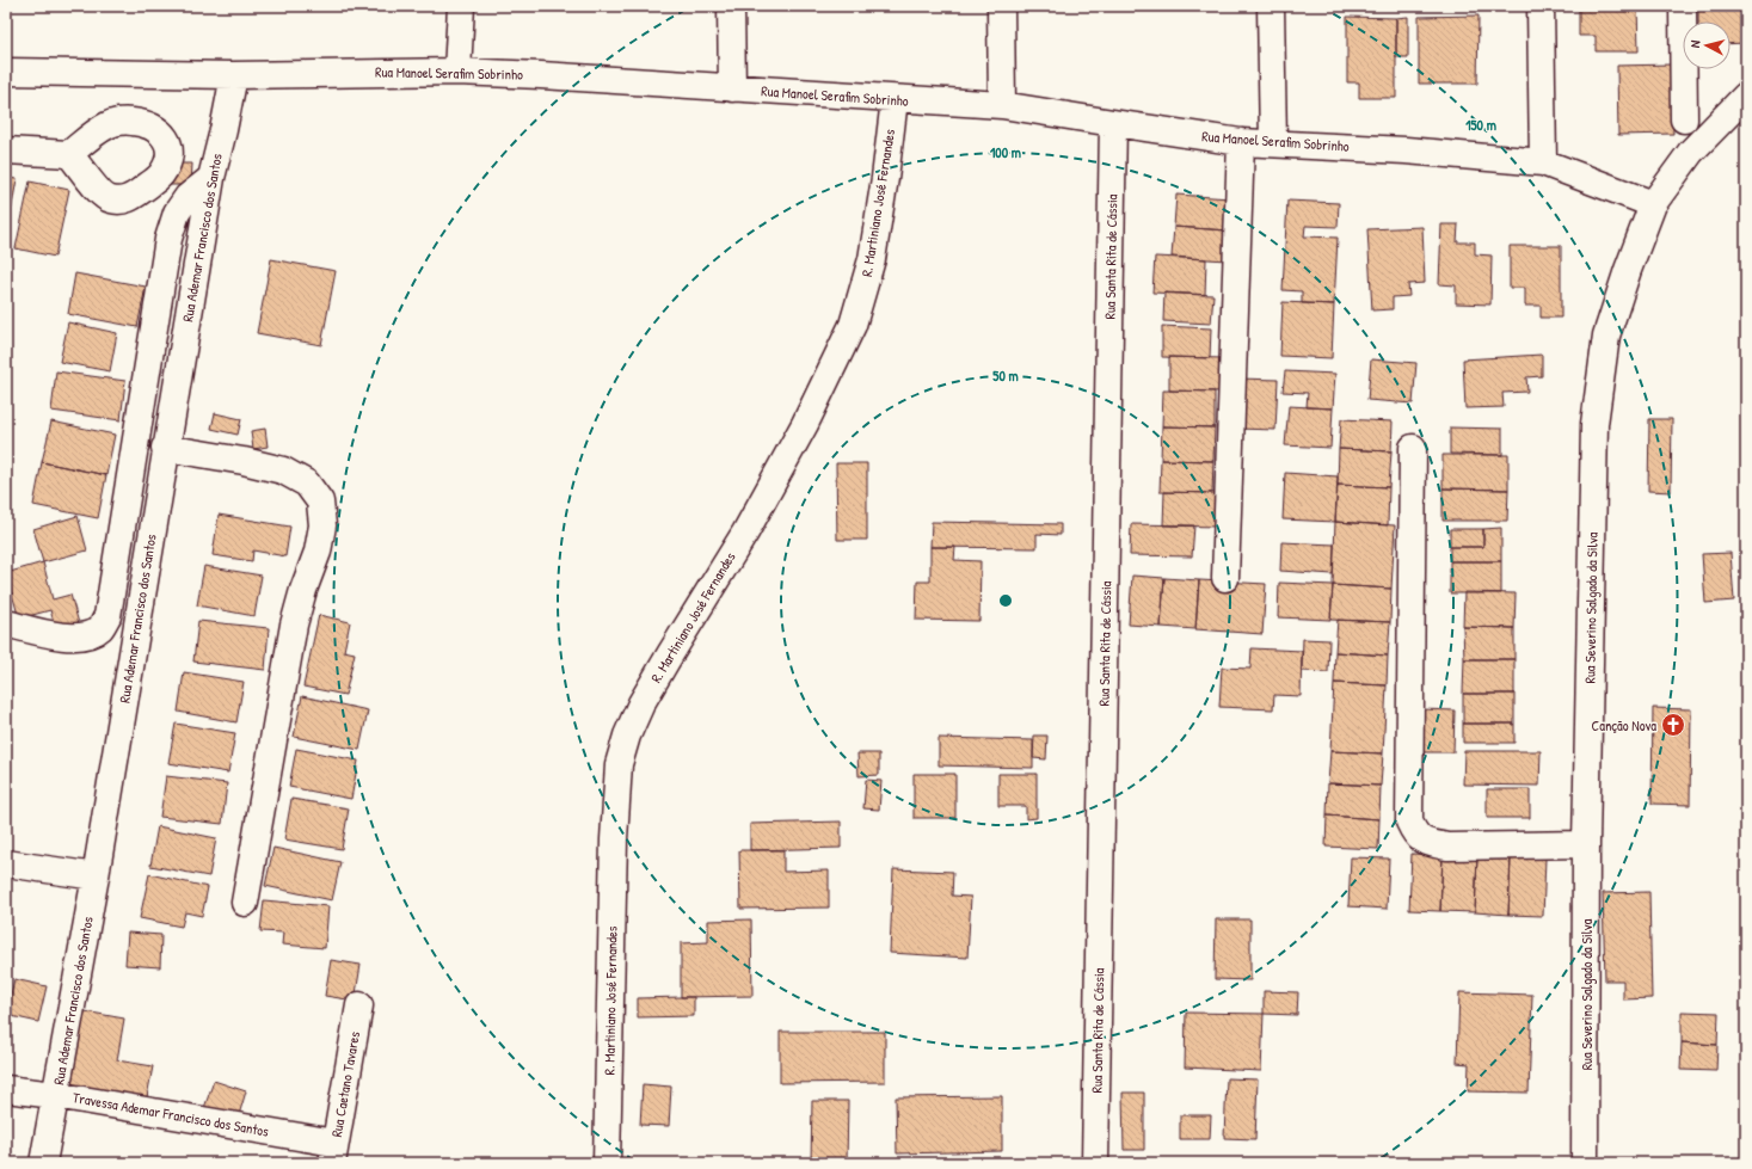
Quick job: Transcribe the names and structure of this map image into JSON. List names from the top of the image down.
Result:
{
  "streets": {
    "street": [
      "Rua Manoel Serafim Sobrinho",
      "R. Martiniano José Fernandes",
      "Rua Ademar Francisco dos Santos",
      "Rua Santa Rita de Cássia",
      "Rua Severino Salgado da Silva",
      "Rua Caetano Tavares",
      "Travessa Ademar Francisco dos Santos"
    ]
  },
  "crossings": [
    ["Rua Manoel Serafim Sobrinho", "R. Martiniano José Fernandes"],
    ["Rua Manoel Serafim Sobrinho", "Rua Ademar Francisco dos Santos"],
    ["Rua Manoel Serafim Sobrinho", "Rua Santa Rita de Cássia"],
    ["Rua Manoel Serafim Sobrinho", "Rua Severino Salgado da Silva"],
    ["Rua Ademar Francisco dos Santos", "Travessa Ademar Francisco dos Santos"],
    ["Rua Caetano Tavares", "Travessa Ademar Francisco dos Santos"]
  ],
  "places": {
    "church": ["Canção Nova"]
  },
  "north": "left",
  "rings": ["150 m", "100 m", "50 m"]
}
